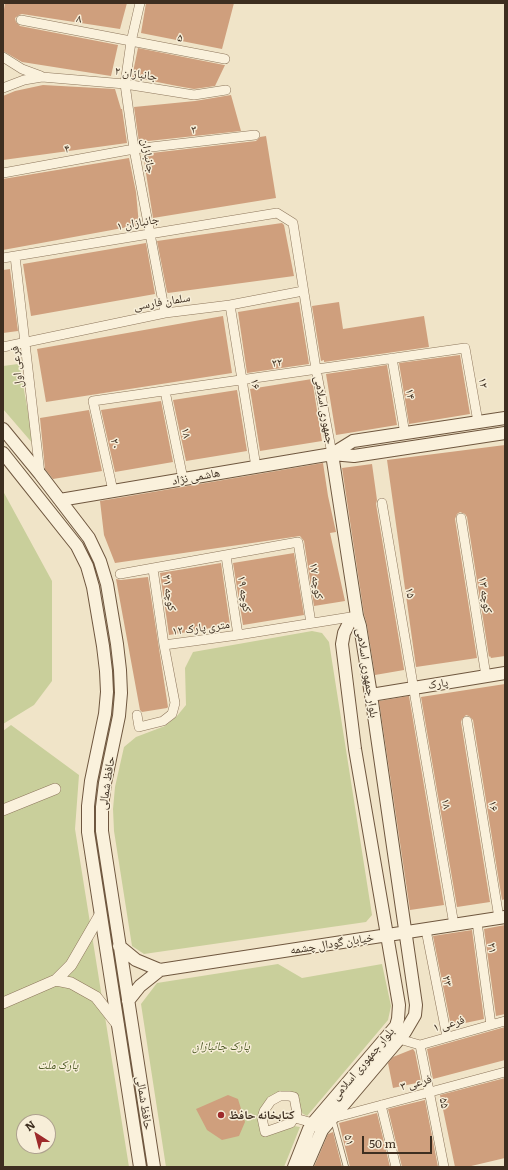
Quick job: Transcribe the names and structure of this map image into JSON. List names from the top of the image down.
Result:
{
  "streets": {
    "main road": [
      "جمهوری اسلامی",
      "هاشمی نژاد",
      "بلوار جمهوری اسلامی",
      "پارک",
      "حافظ شمالی",
      "خیابان گودال چشمه"
    ],
    "street": [
      "۸",
      "۵",
      "جانبازان ۲",
      "۳",
      "۴",
      "جانبازان",
      "جانبازان ۱",
      "سلمان فارسی",
      "۲۲",
      "فرعی اول",
      "۱۲",
      "۱۶",
      "۱۴",
      "۱۸",
      "۲۰",
      "کوچه ۱۷",
      "کوچه ۲۱",
      "۱۵",
      "کوچه ۱۹",
      "کوچه ۱۳",
      "۱۲ متری پارک",
      "۲۱",
      "۲۳",
      "فرعی ۱",
      "فرعی ۳",
      "۵۵"
    ],
    "lane": ["۵۱"]
  },
  "crossings": [
    ["۸", "۵"],
    ["۸", "جانبازان"],
    ["۵", "جانبازان"],
    ["جانبازان ۲", "جانبازان"],
    ["۳", "۴"],
    ["۳", "جانبازان"],
    ["۴", "جانبازان"],
    ["جانبازان", "جانبازان ۱"],
    ["جانبازان", "سلمان فارسی"],
    ["جانبازان ۱", "فرعی اول"],
    ["جانبازان ۱", "جمهوری اسلامی"],
    ["سلمان فارسی", "فرعی اول"],
    ["سلمان فارسی", "۱۶"],
    ["سلمان فارسی", "جمهوری اسلامی"],
    ["۲۲", "۱۲"],
    ["۲۲", "۱۶"],
    ["۲۲", "۱۴"],
    ["۲۲", "جمهوری اسلامی"],
    ["۲۲", "۱۸"],
    ["۲۲", "۲۰"],
    ["فرعی اول", "حافظ شمالی"],
    ["۱۲", "هاشمی نژاد"],
    ["۱۶", "هاشمی نژاد"],
    ["۱۶", "خیابان گودال چشمه"],
    ["۱۴", "هاشمی نژاد"],
    ["جمهوری اسلامی", "هاشمی نژاد"],
    ["جمهوری اسلامی", "۱۲ متری پارک"],
    ["جمهوری اسلامی", "بلوار جمهوری اسلامی"],
    ["۱۸", "هاشمی نژاد"],
    ["۱۸", "۱۵"],
    ["۱۸", "پارک"],
    ["۱۸", "خیابان گودال چشمه"],
    ["۲۰", "هاشمی نژاد"],
    ["هاشمی نژاد", "حافظ شمالی"],
    ["کوچه ۱۷", "کوچه ۱۹"],
    ["کوچه ۱۷", "۱۲ متری پارک"],
    ["کوچه ۲۱", "۱۲ متری پارک"],
    ["۱۵", "پارک"],
    ["کوچه ۱۹", "۱۲ متری پارک"],
    ["کوچه ۱۳", "پارک"],
    ["۱۲ متری پارک", "بلوار جمهوری اسلامی"],
    ["بلوار جمهوری اسلامی", "پارک"],
    ["بلوار جمهوری اسلامی", "خیابان گودال چشمه"],
    ["بلوار جمهوری اسلامی", "فرعی ۳"],
    ["بلوار جمهوری اسلامی", "۵۱"],
    ["خیابان گودال چشمه", "۲۱"],
    ["خیابان گودال چشمه", "۲۳"],
    ["۲۱", "فرعی ۱"],
    ["۲۳", "فرعی ۱"],
    ["فرعی ۱", "۵۵"],
    ["فرعی ۳", "۵۵"],
    ["فرعی ۳", "۵۱"]
  ],
  "parks": ["پارک جانبازان", "پارک ملت"],
  "places": ["کتابخانه حافظ"],
  "scale_bar": "50 m",
  "north": "top left"
}
